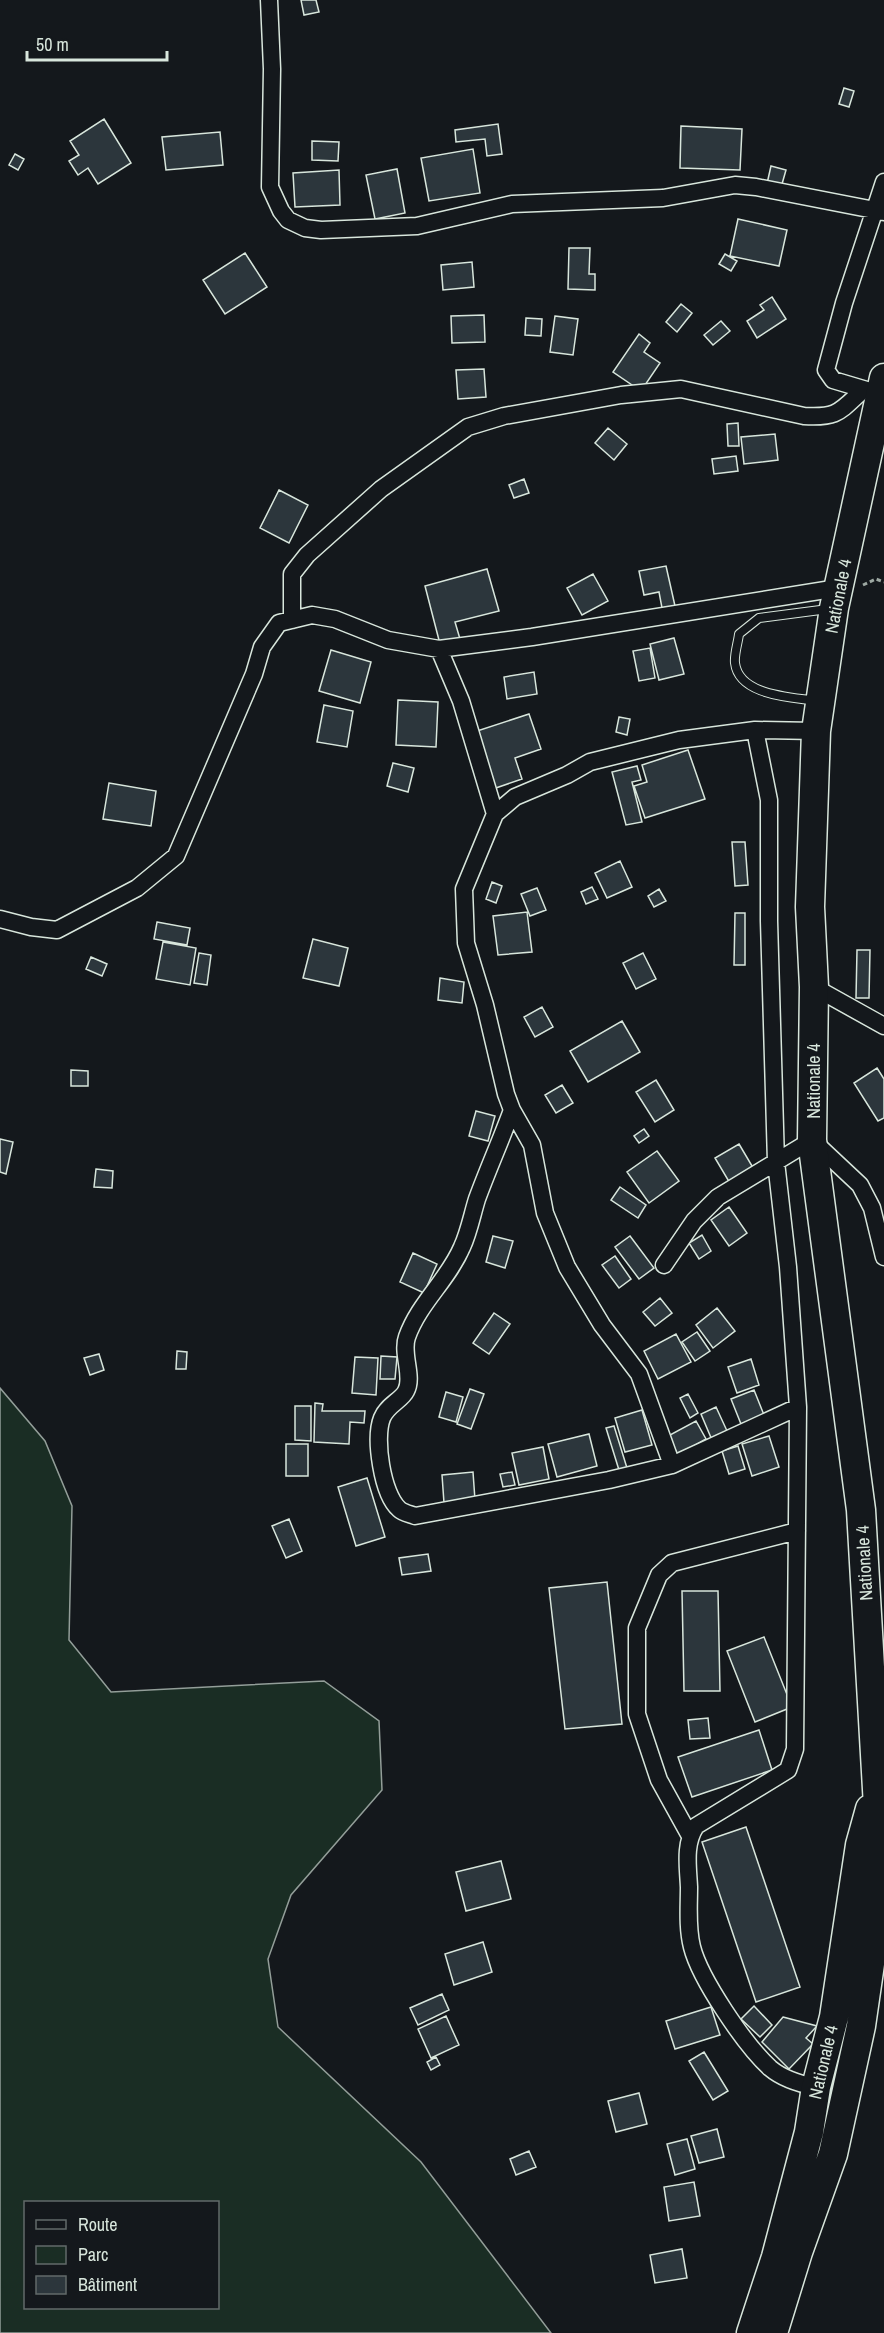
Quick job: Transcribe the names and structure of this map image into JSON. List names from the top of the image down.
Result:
{
  "streets": {
    "highway": ["Nationale 4"]
  },
  "legend": ["Route", "Parc", "Bâtiment"],
  "scale_bar": "50 m"
}
